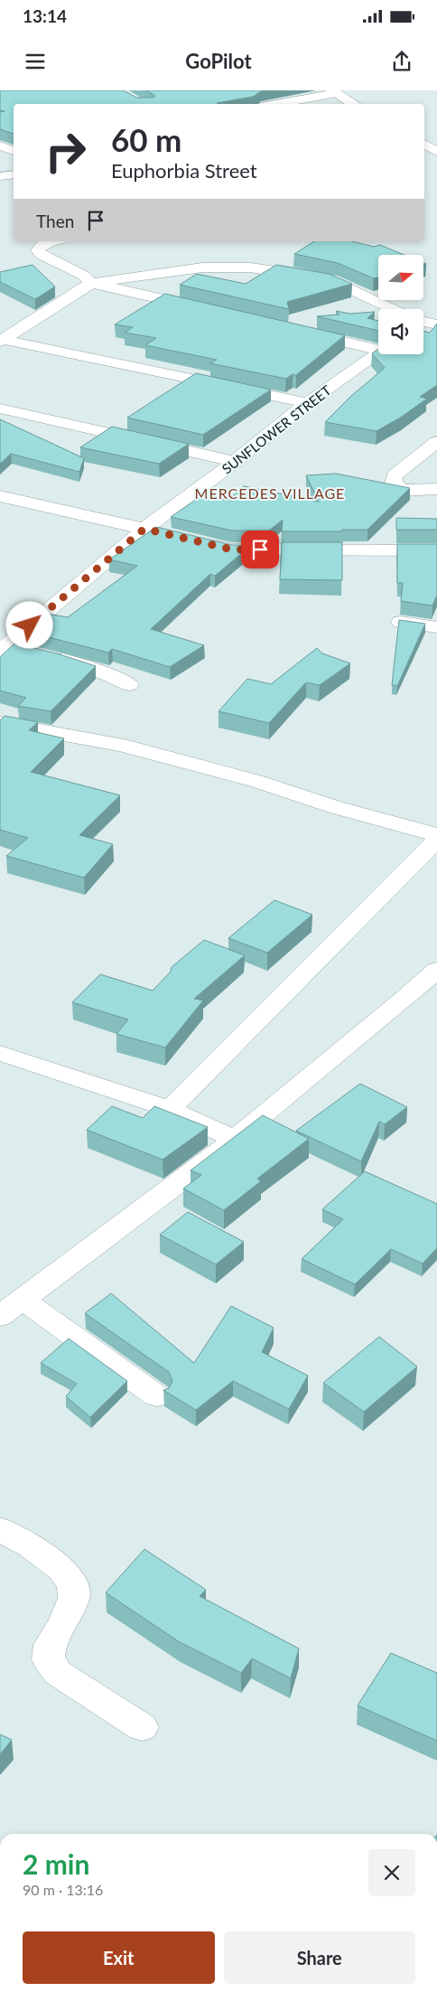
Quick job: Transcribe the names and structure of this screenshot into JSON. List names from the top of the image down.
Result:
{
  "streets": {
    "street": ["SUNFLOWER STREET"]
  },
  "districts": ["MERCEDES VILLAGE"],
  "north": "right",
  "page": {
    "status": "13:14",
    "header": "GoPilot",
    "turn": ["60 m", "Euphorbia Street"],
    "then": "Then",
    "heading": ["2 min", "90 m · 13:16"],
    "buttons": ["Exit", "Share"]
  }
}
